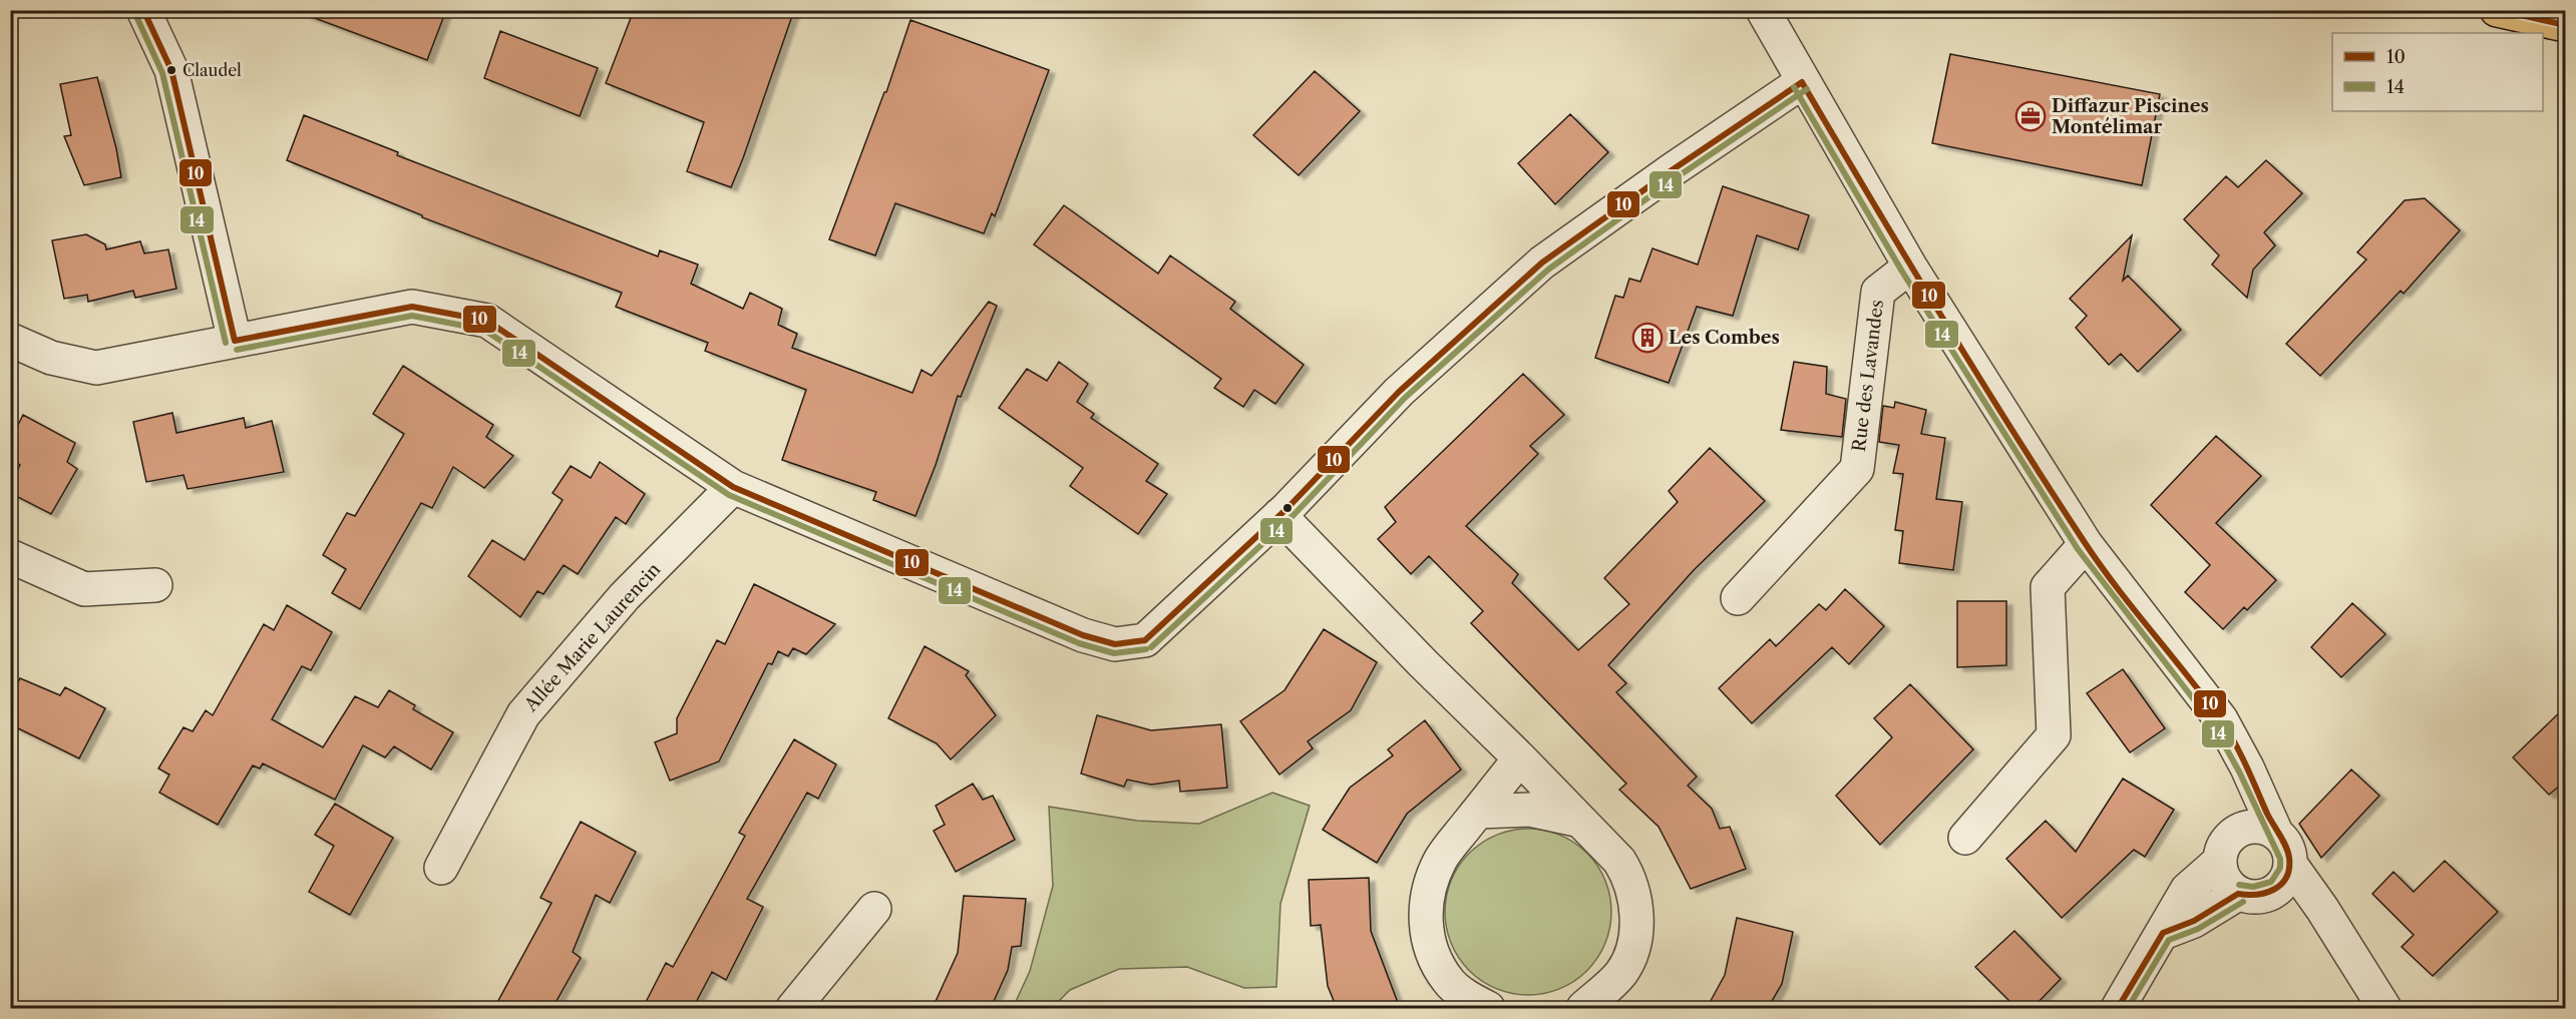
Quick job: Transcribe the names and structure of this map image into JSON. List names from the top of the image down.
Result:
{
  "streets": {
    "street": ["Rue des Lavandes", "Allée Marie Laurencin"]
  },
  "places": {
    "other": ["Claudel"],
    "office": ["Diffazur Piscines Montélimar"],
    "building": ["Les Combes"]
  },
  "lines": ["transit line 10", "transit line 14"],
  "legend": ["10", "14"]
}
